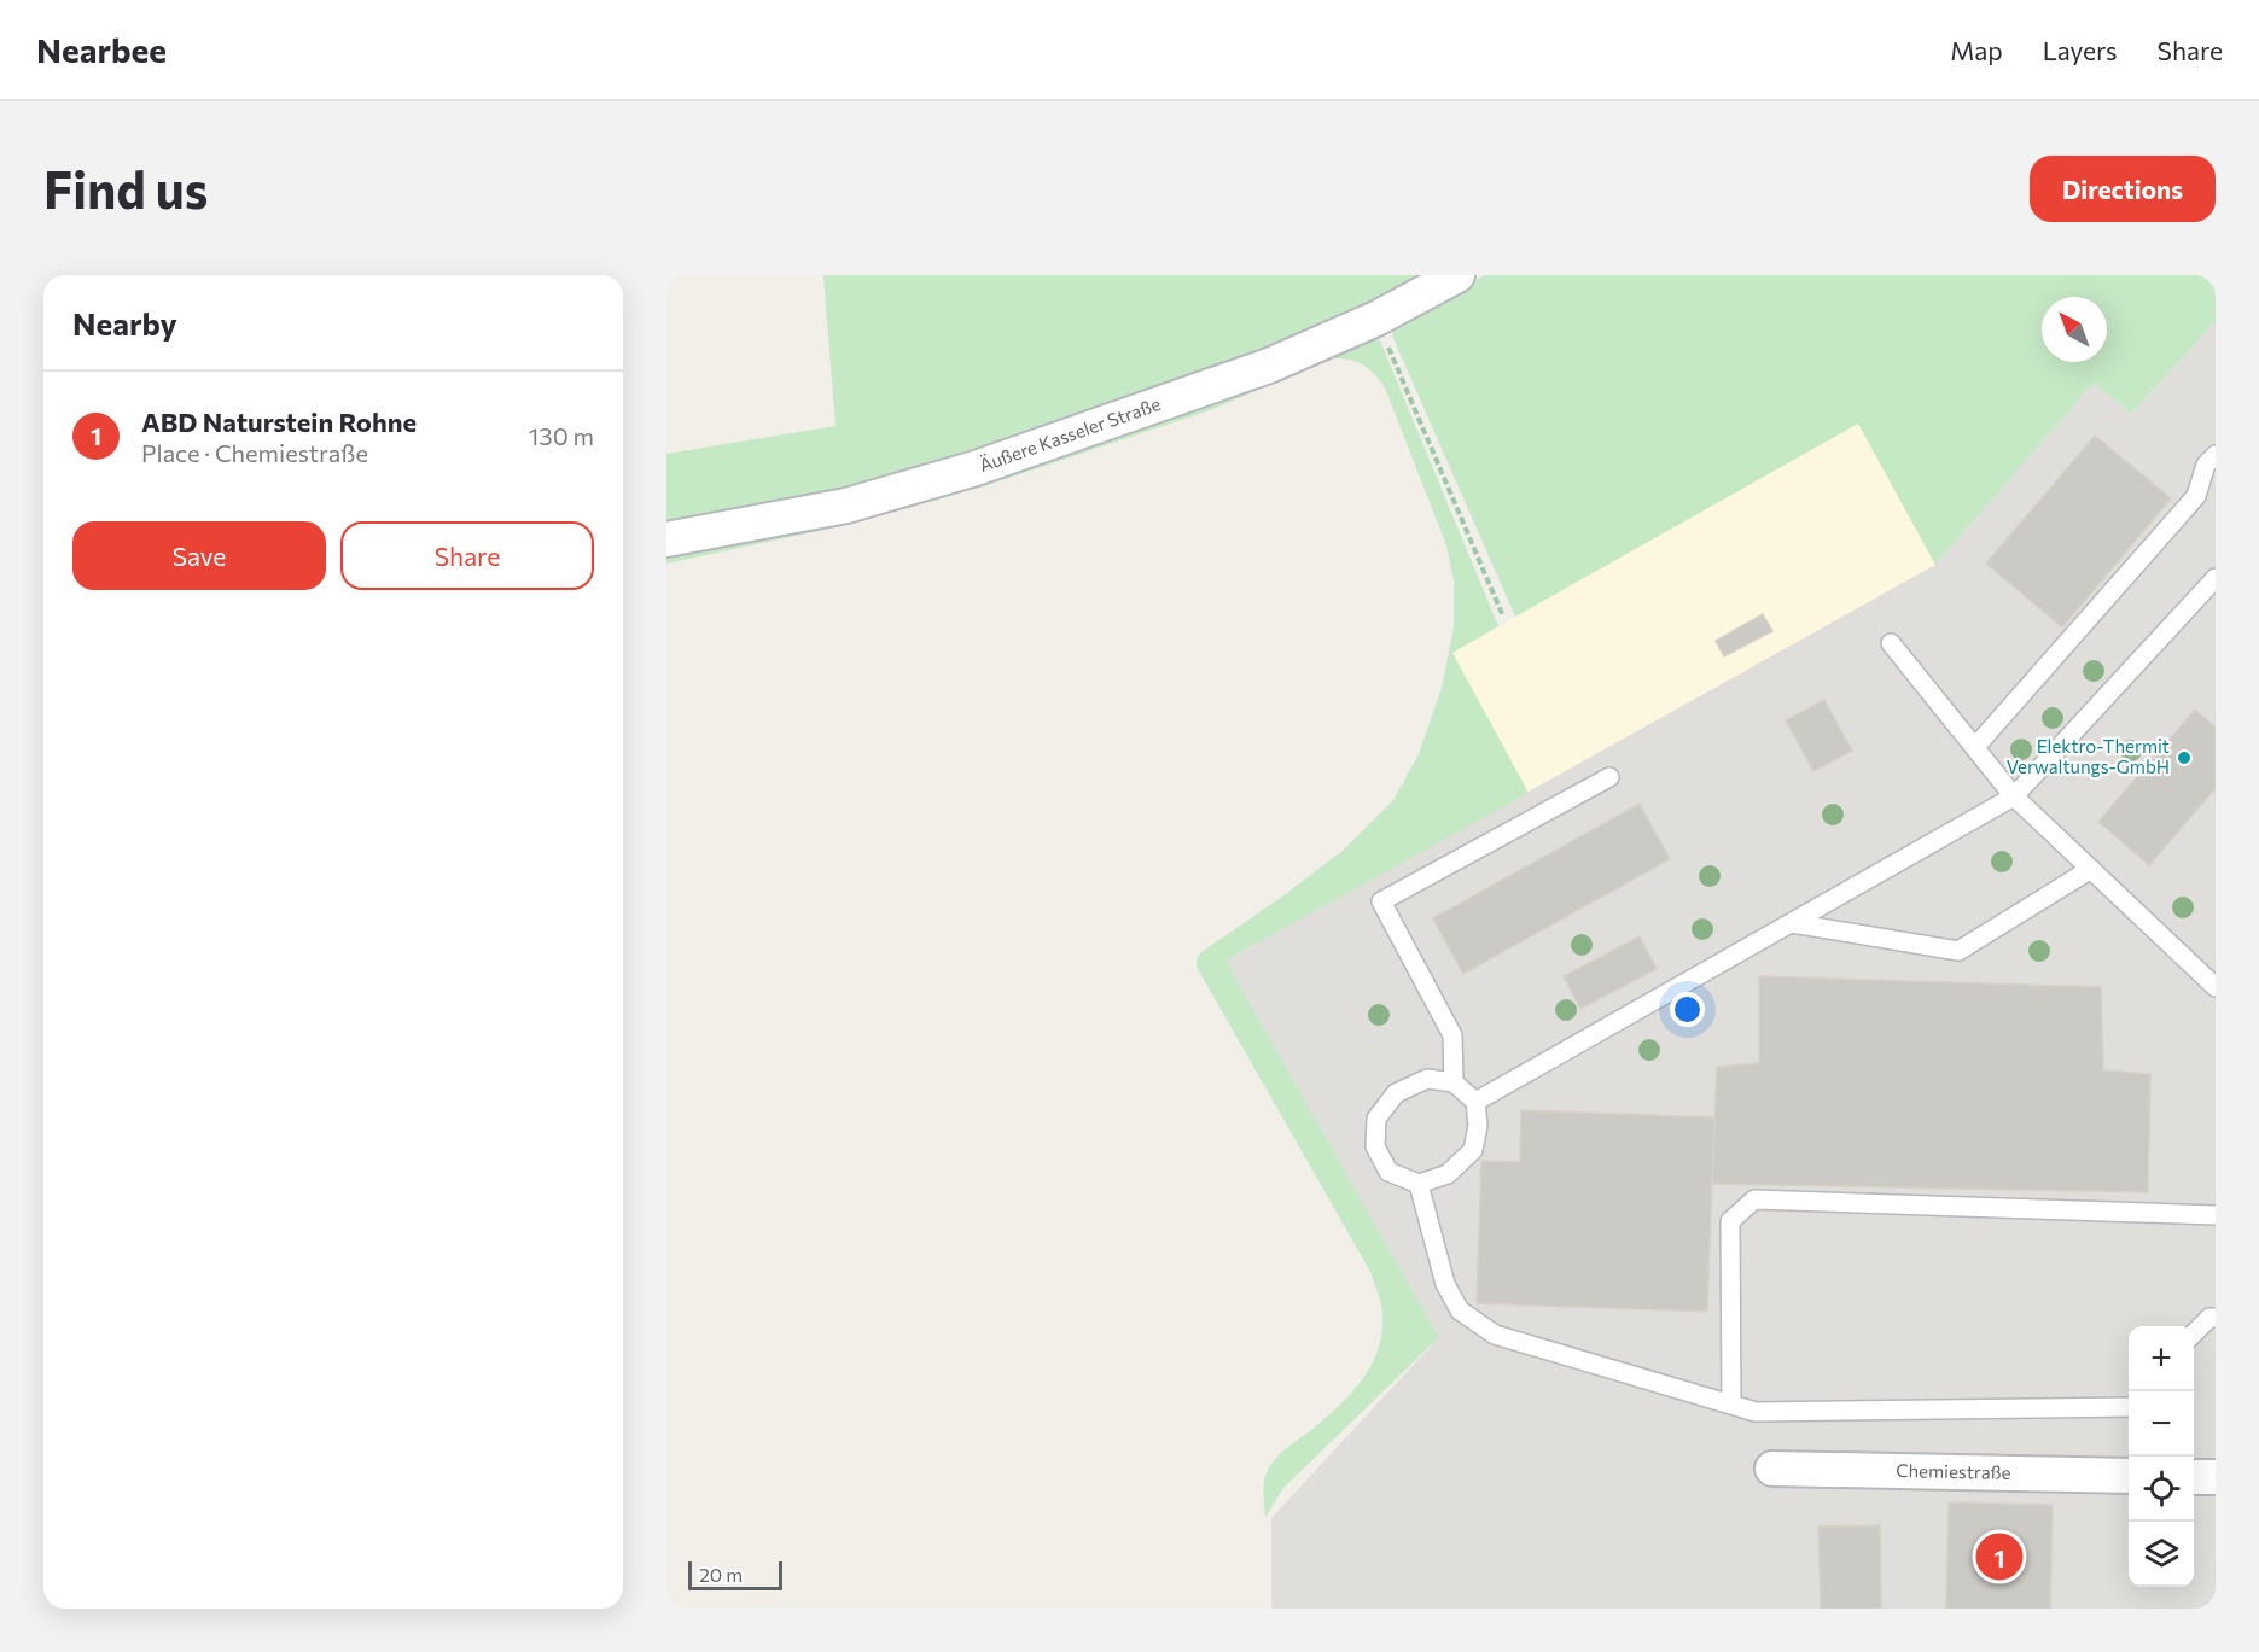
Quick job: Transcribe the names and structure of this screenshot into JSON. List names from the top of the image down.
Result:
{
  "streets": {
    "street": ["Äußere Kasseler Straße", "Chemiestraße"]
  },
  "places": ["Elektro-Thermit Verwaltungs-GmbH"],
  "scale_bar": "20 m",
  "north": "top left",
  "page": {
    "header": "Nearbee",
    "nav": ["Map", "Layers", "Share"],
    "buttons": [
      "Directions",
      ["Save", "Share"]
    ],
    "title": "Find us",
    "heading": "Nearby",
    "list": [
      {
        "mark": "1",
        "name": "ABD Naturstein Rohne",
        "note": "Place · Chemiestraße",
        "value": "130 m"
      }
    ],
    "map_buttons": ["+", "−"],
    "pins": "1",
    "scale": "20 m"
  }
}
